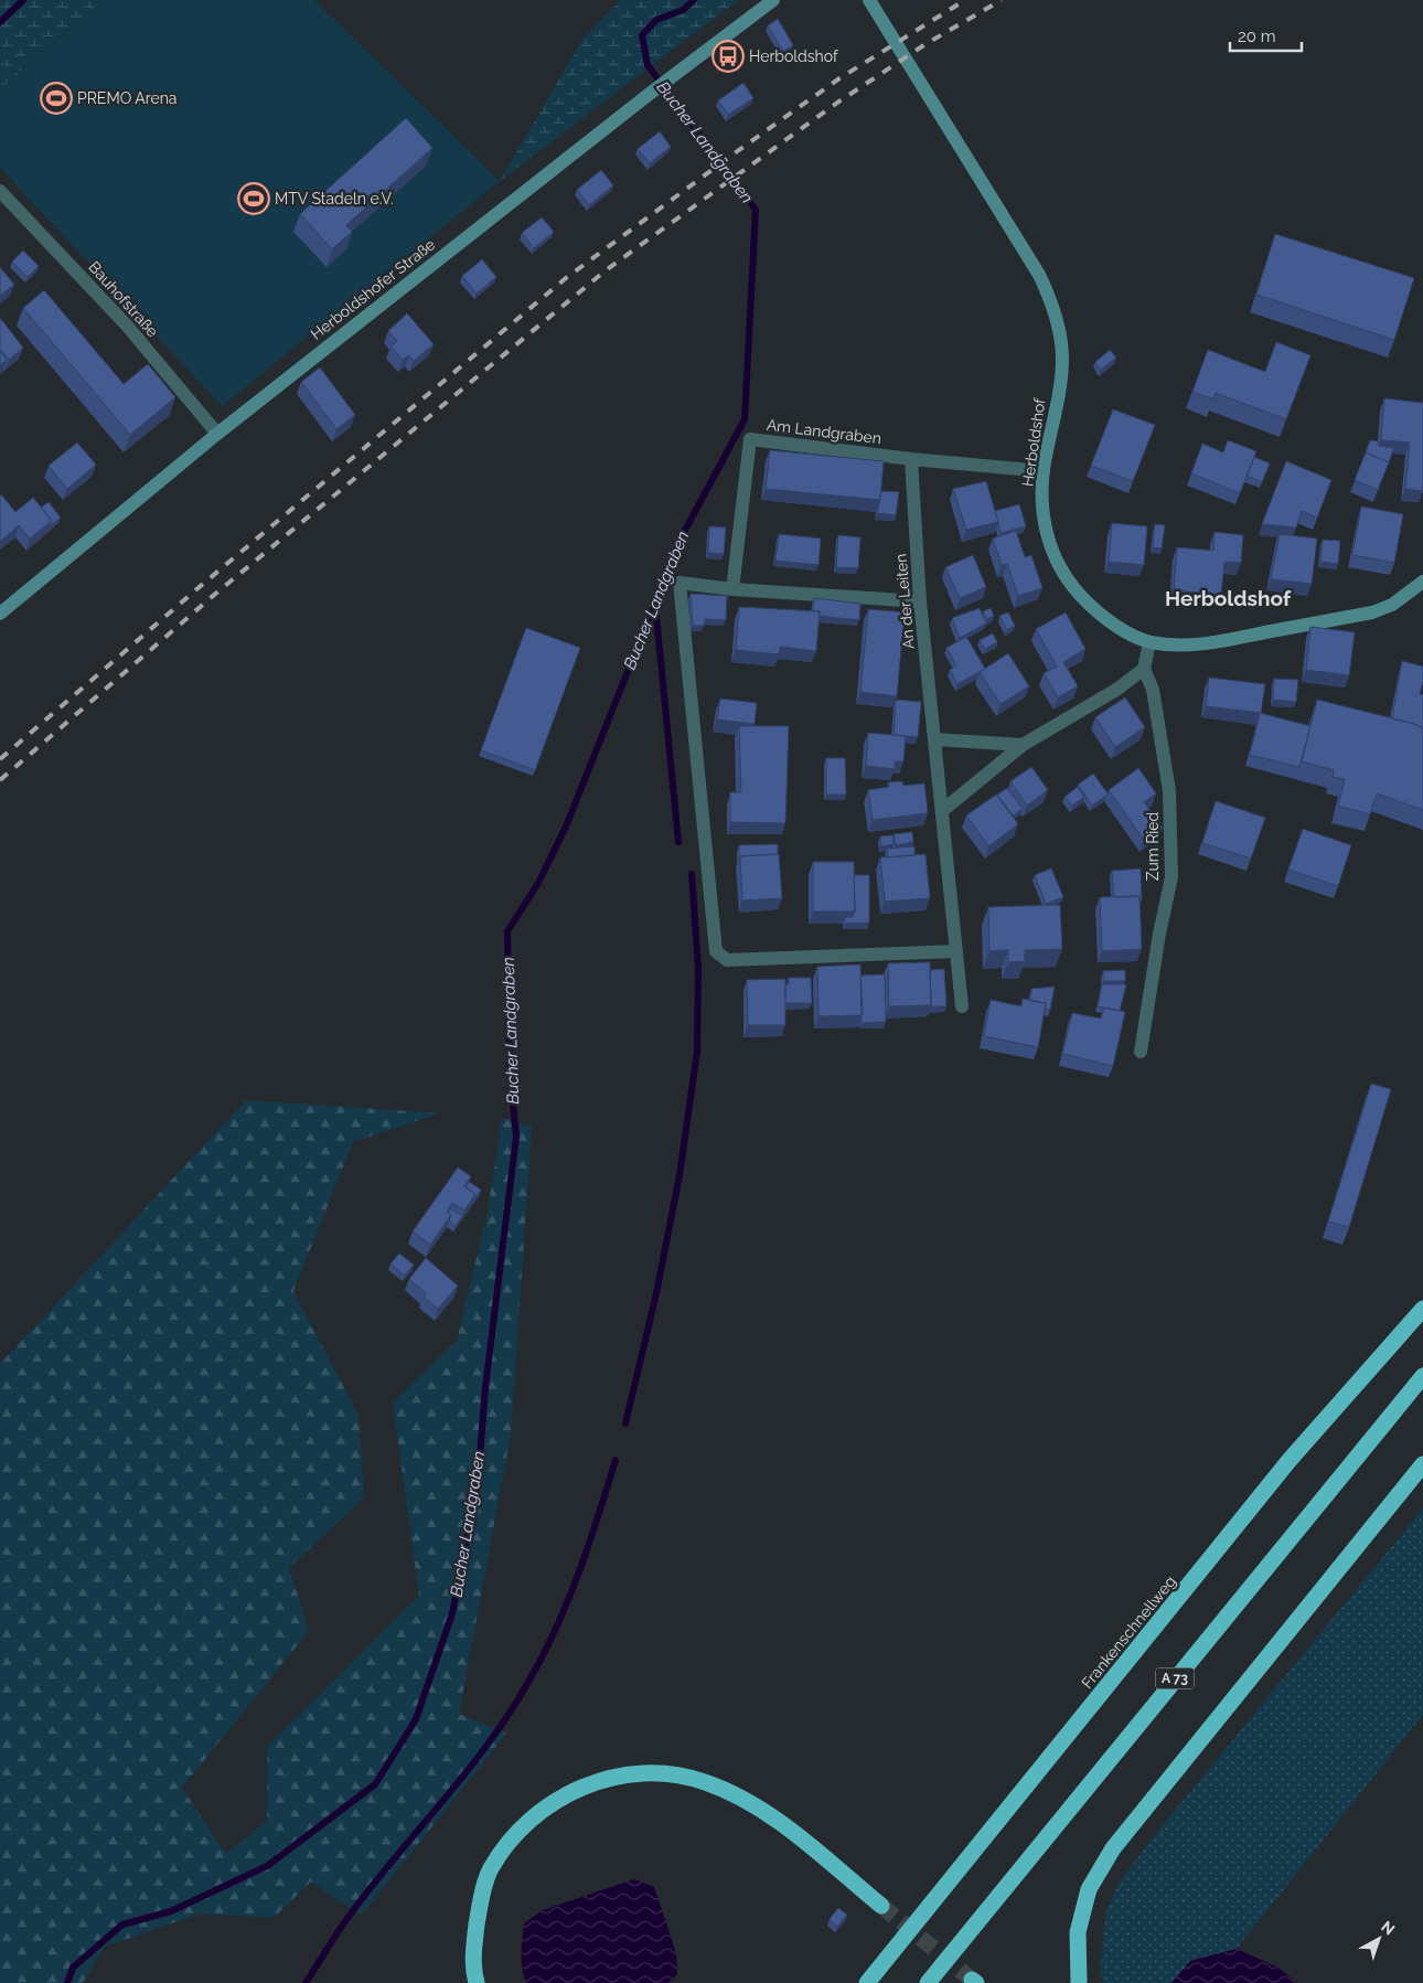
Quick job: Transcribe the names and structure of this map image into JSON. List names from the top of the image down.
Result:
{
  "streets": {
    "highway": ["Frankenschnellweg", "A 73"],
    "street": [
      "Herboldshofer Straße",
      "Bauhofstraße",
      "Am Landgraben",
      "Herboldshof",
      "An der Leiten",
      "Zum Ried"
    ]
  },
  "crossings": [
    ["Herboldshofer Straße", "Bauhofstraße"],
    ["Am Landgraben", "Herboldshof"],
    ["Am Landgraben", "An der Leiten"]
  ],
  "districts": ["Herboldshof"],
  "water": ["Bucher Landgraben"],
  "places": {
    "bus stop": ["Herboldshof"],
    "sports": ["PREMO Arena", "MTV Stadeln e.V."]
  },
  "scale_bar": "20 m",
  "north": "top right"
}
